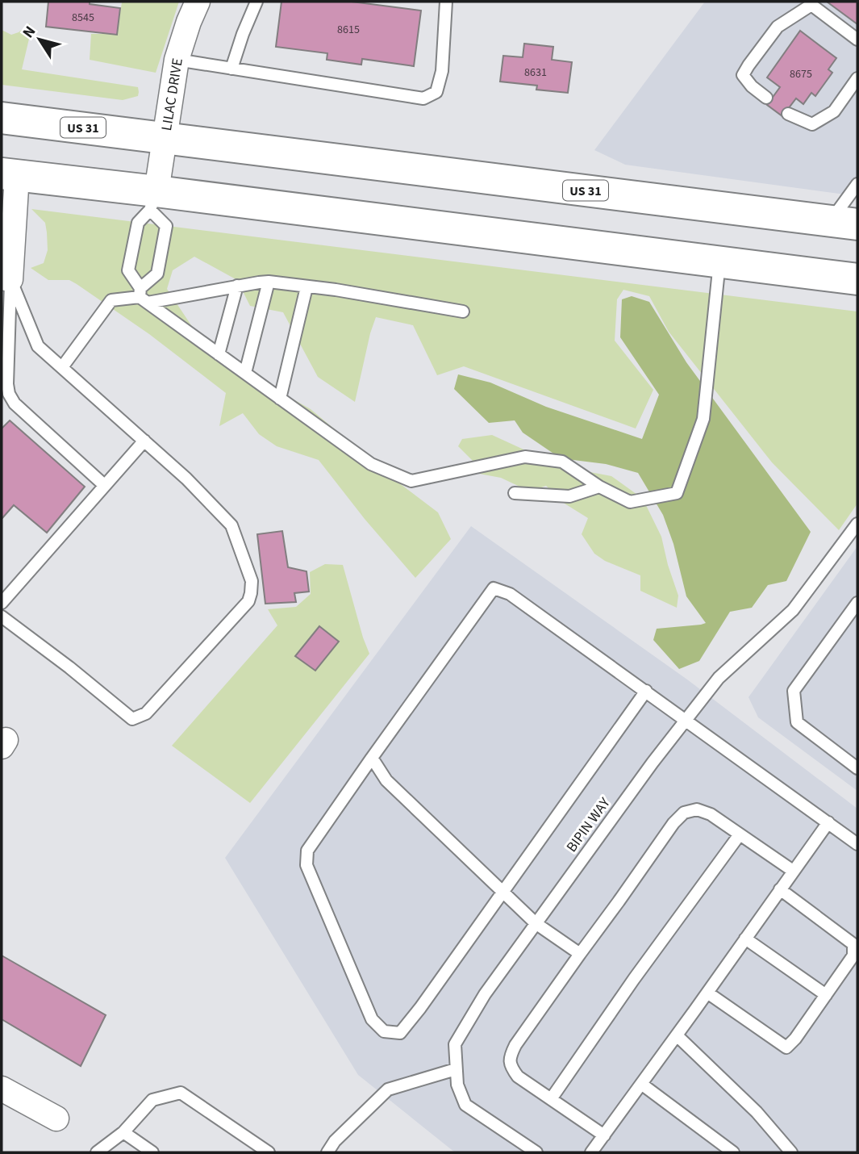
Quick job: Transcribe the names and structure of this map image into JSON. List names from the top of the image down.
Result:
{
  "streets": {
    "main road": ["US 31"],
    "street": ["LILAC DRIVE"],
    "lane": ["BIPIN WAY"]
  },
  "crossings": [
    ["LILAC DRIVE", "US 31"]
  ],
  "house_numbers": [
    "8545",
    "8615",
    "8631",
    "8675"
  ],
  "north": "top left"
}
